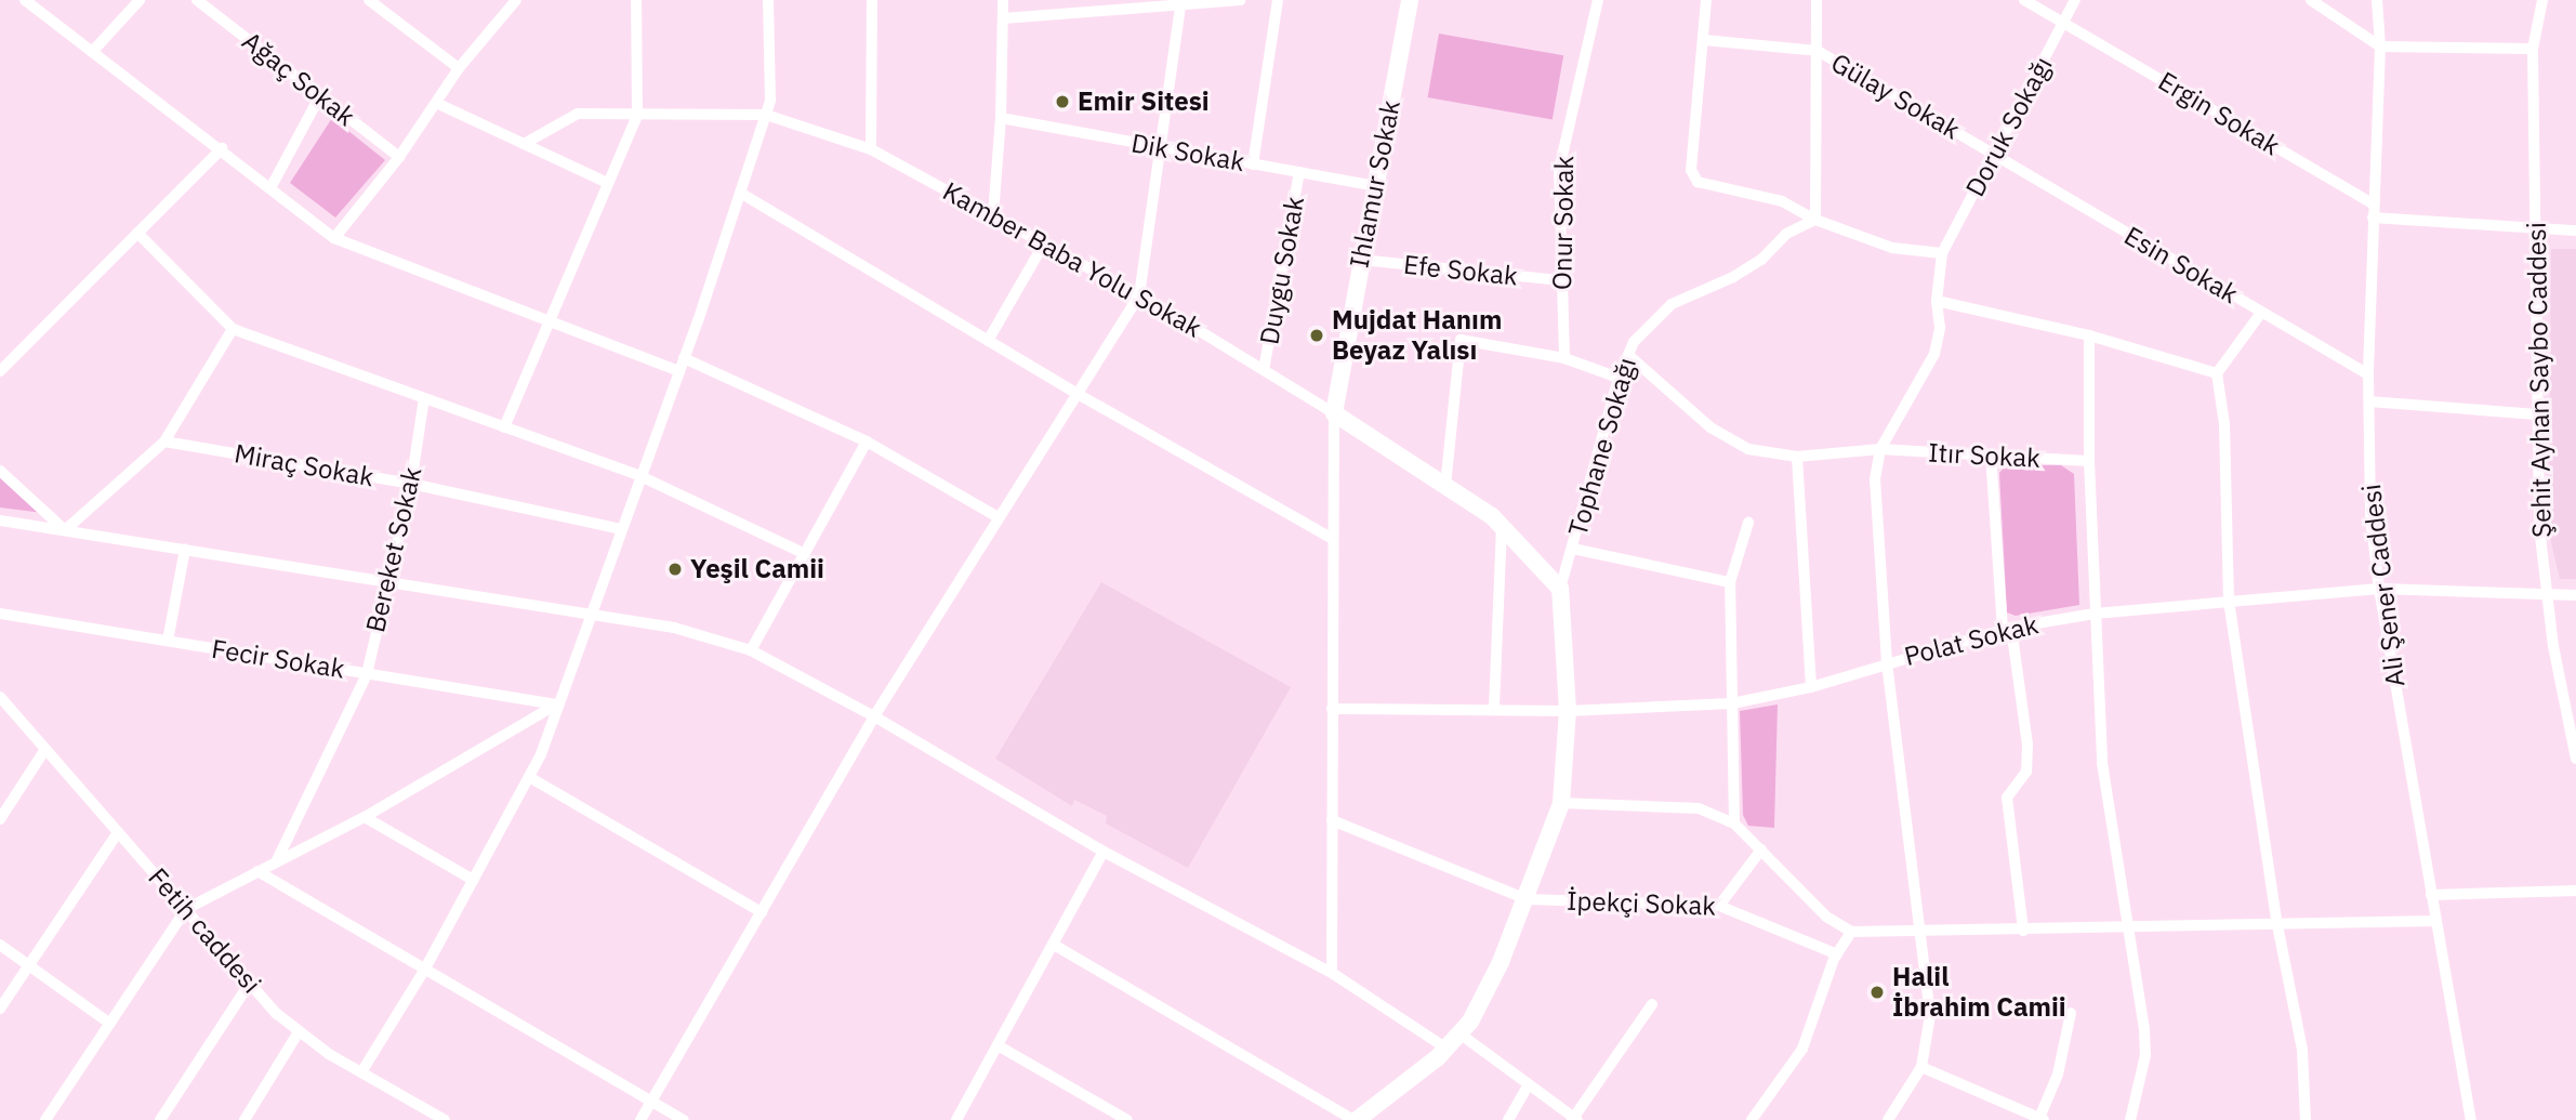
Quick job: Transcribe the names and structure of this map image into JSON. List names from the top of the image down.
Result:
{
  "streets": {
    "street": [
      "Ağaç Sokak",
      "Gülay Sokak",
      "Ergin Sokak",
      "Doruk Sokağı",
      "Dik Sokak",
      "Ihlamur Sokak",
      "Onur Sokak",
      "Kamber Baba Yolu Sokak",
      "Esin Sokak",
      "Duygu Sokak",
      "Efe Sokak",
      "Şehit Ayhan Saybo Caddesi",
      "Tophane Sokağı",
      "Itır Sokak",
      "Miraç Sokak",
      "Bereket Sokak",
      "Ali Şener Caddesi",
      "Polat Sokak",
      "Fecir Sokak",
      "İpekçi Sokak",
      "Fetih caddesi"
    ]
  },
  "crossings": [
    ["Gülay Sokak", "Doruk Sokağı"],
    ["Gülay Sokak", "Esin Sokak"],
    ["Ergin Sokak", "Doruk Sokağı"],
    ["Ergin Sokak", "Ali Şener Caddesi"],
    ["Doruk Sokağı", "Esin Sokak"],
    ["Dik Sokak", "Ihlamur Sokak"],
    ["Dik Sokak", "Duygu Sokak"],
    ["Ihlamur Sokak", "Kamber Baba Yolu Sokak"],
    ["Ihlamur Sokak", "Efe Sokak"],
    ["Onur Sokak", "Efe Sokak"],
    ["Kamber Baba Yolu Sokak", "Duygu Sokak"],
    ["Kamber Baba Yolu Sokak", "Tophane Sokağı"],
    ["Esin Sokak", "Ali Şener Caddesi"],
    ["Şehit Ayhan Saybo Caddesi", "Polat Sokak"],
    ["Tophane Sokağı", "Itır Sokak"],
    ["Miraç Sokak", "Bereket Sokak"],
    ["Bereket Sokak", "Fecir Sokak"],
    ["Ali Şener Caddesi", "Polat Sokak"]
  ],
  "places": [
    "Emir Sitesi",
    "Mujdat Hanım Beyaz Yalısı",
    "Yeşil Camii",
    "Halil İbrahim Camii"
  ]
}
